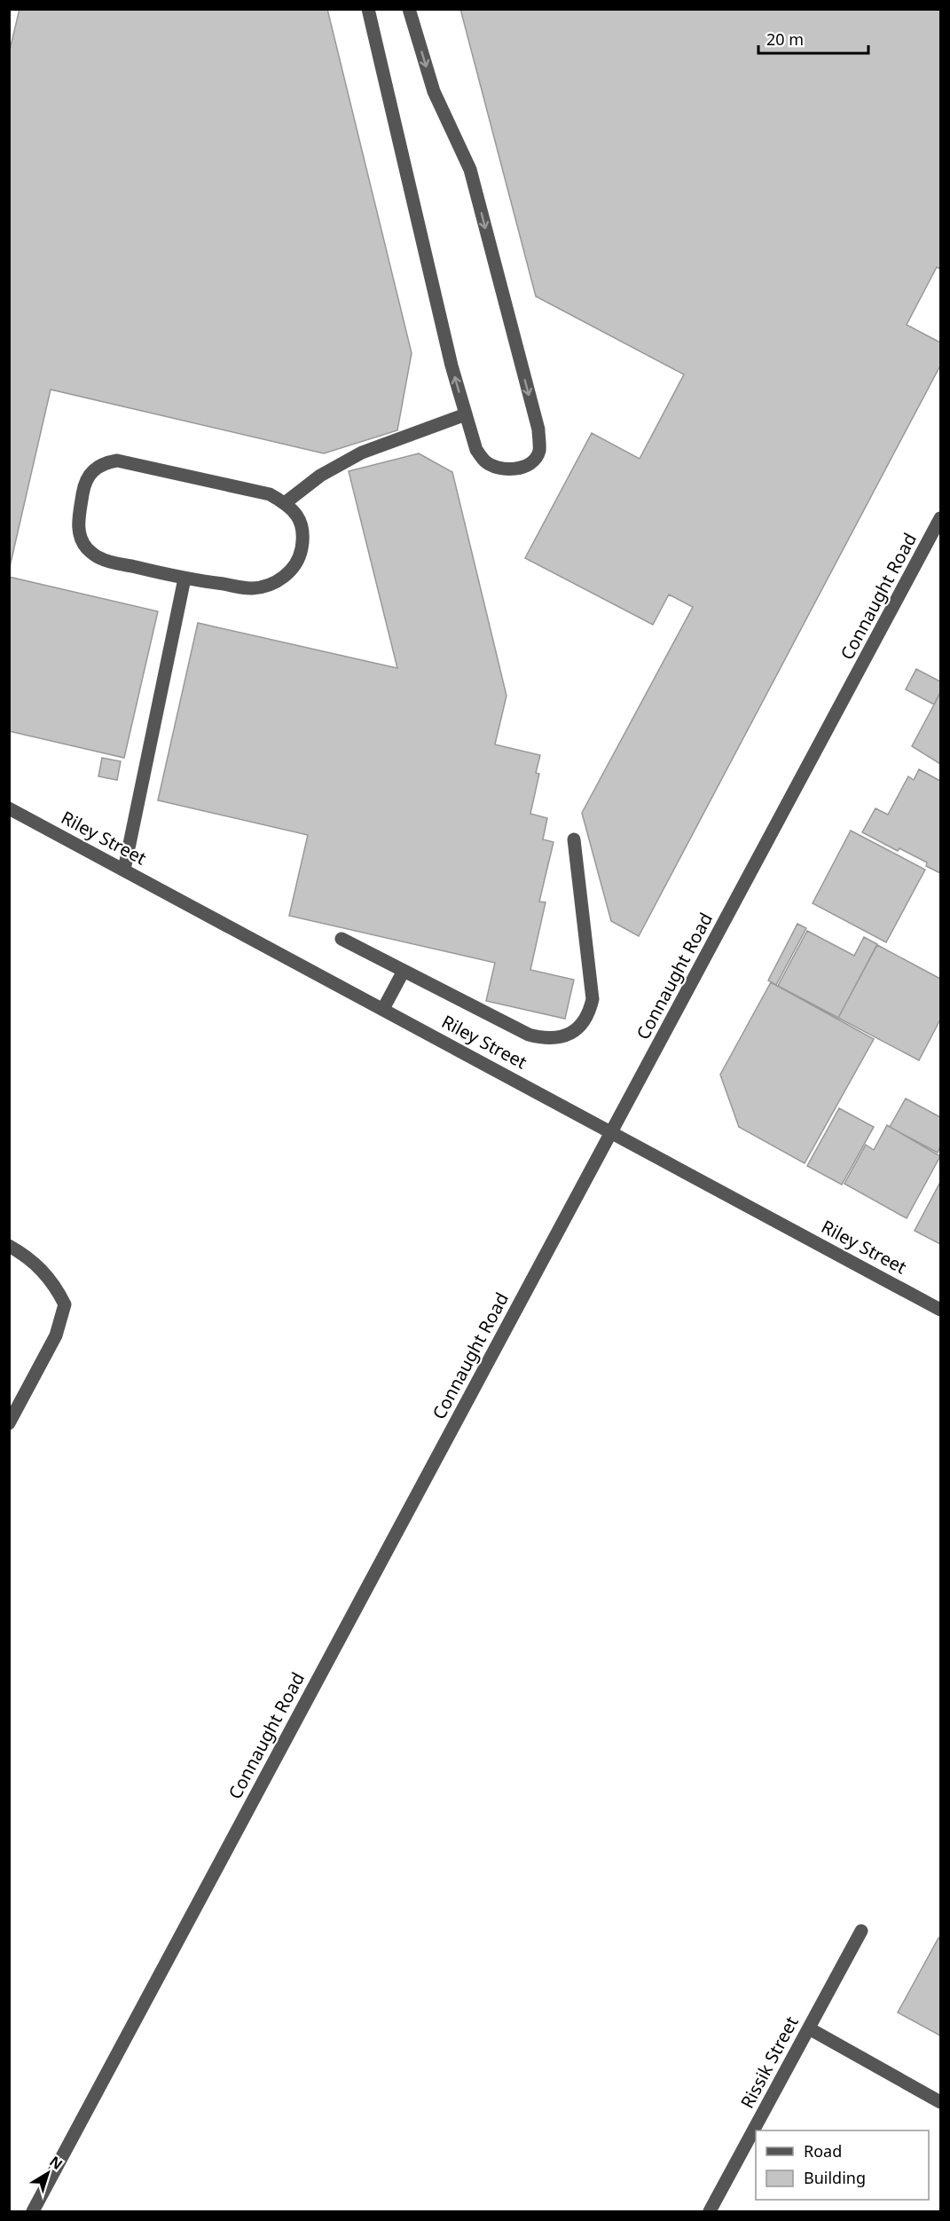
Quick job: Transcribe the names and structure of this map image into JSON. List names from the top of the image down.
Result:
{
  "streets": {
    "street": ["Connaught Road", "Riley Street", "Rissik Street"]
  },
  "crossings": [
    ["Connaught Road", "Riley Street"]
  ],
  "legend": ["Road", "Building"],
  "scale_bar": "20 m",
  "north": "top right"
}
